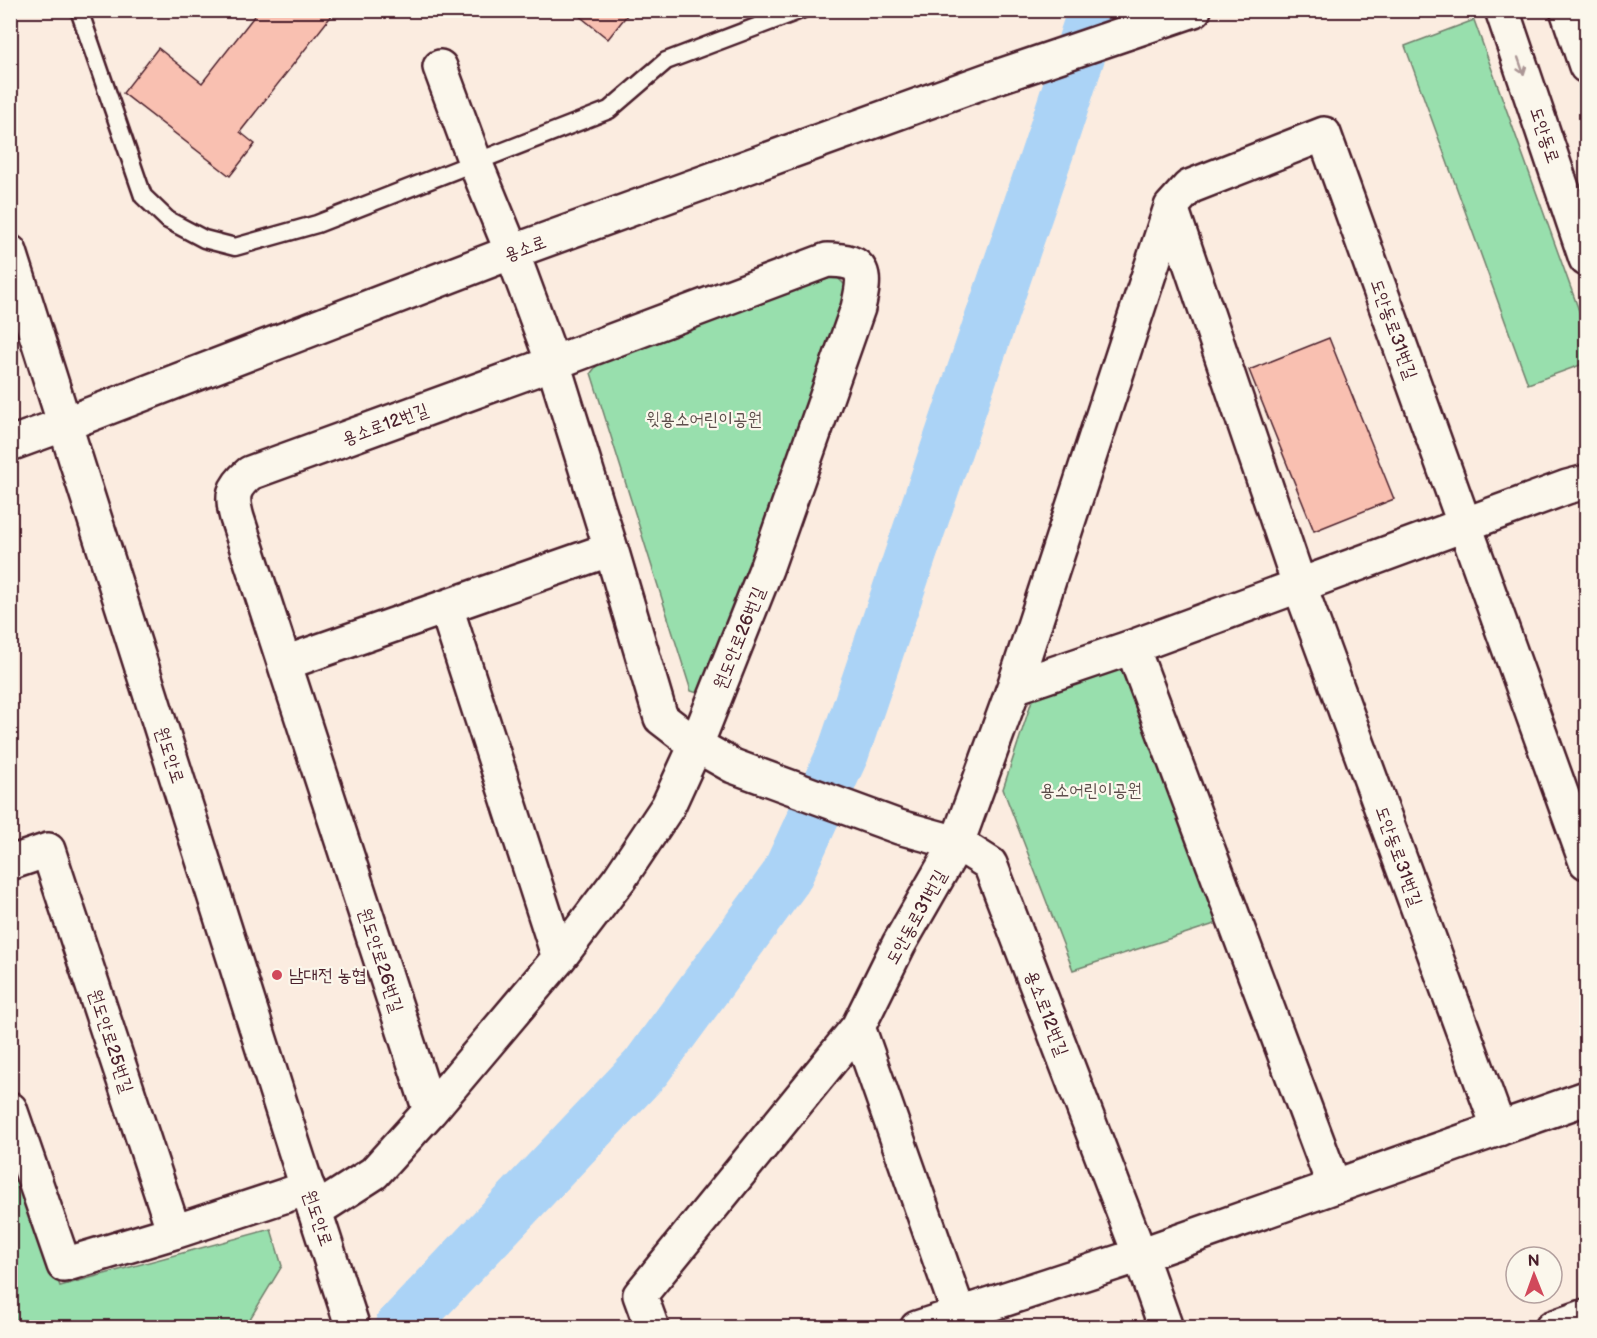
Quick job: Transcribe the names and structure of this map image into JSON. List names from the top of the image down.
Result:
{
  "streets": {
    "street": [
      "도안동로",
      "용소로",
      "도안동로31번길",
      "용소로12번길",
      "원도안로26번길",
      "원도안로",
      "원도안로25번길"
    ]
  },
  "crossings": [
    ["용소로", "원도안로"],
    ["도안동로31번길", "용소로12번길"],
    ["용소로12번길", "원도안로26번길"],
    ["원도안로26번길", "원도안로"]
  ],
  "parks": ["윗용소어린이공원", "용소어린이공원"],
  "places": ["남대전 농협"],
  "north": "top"
}
